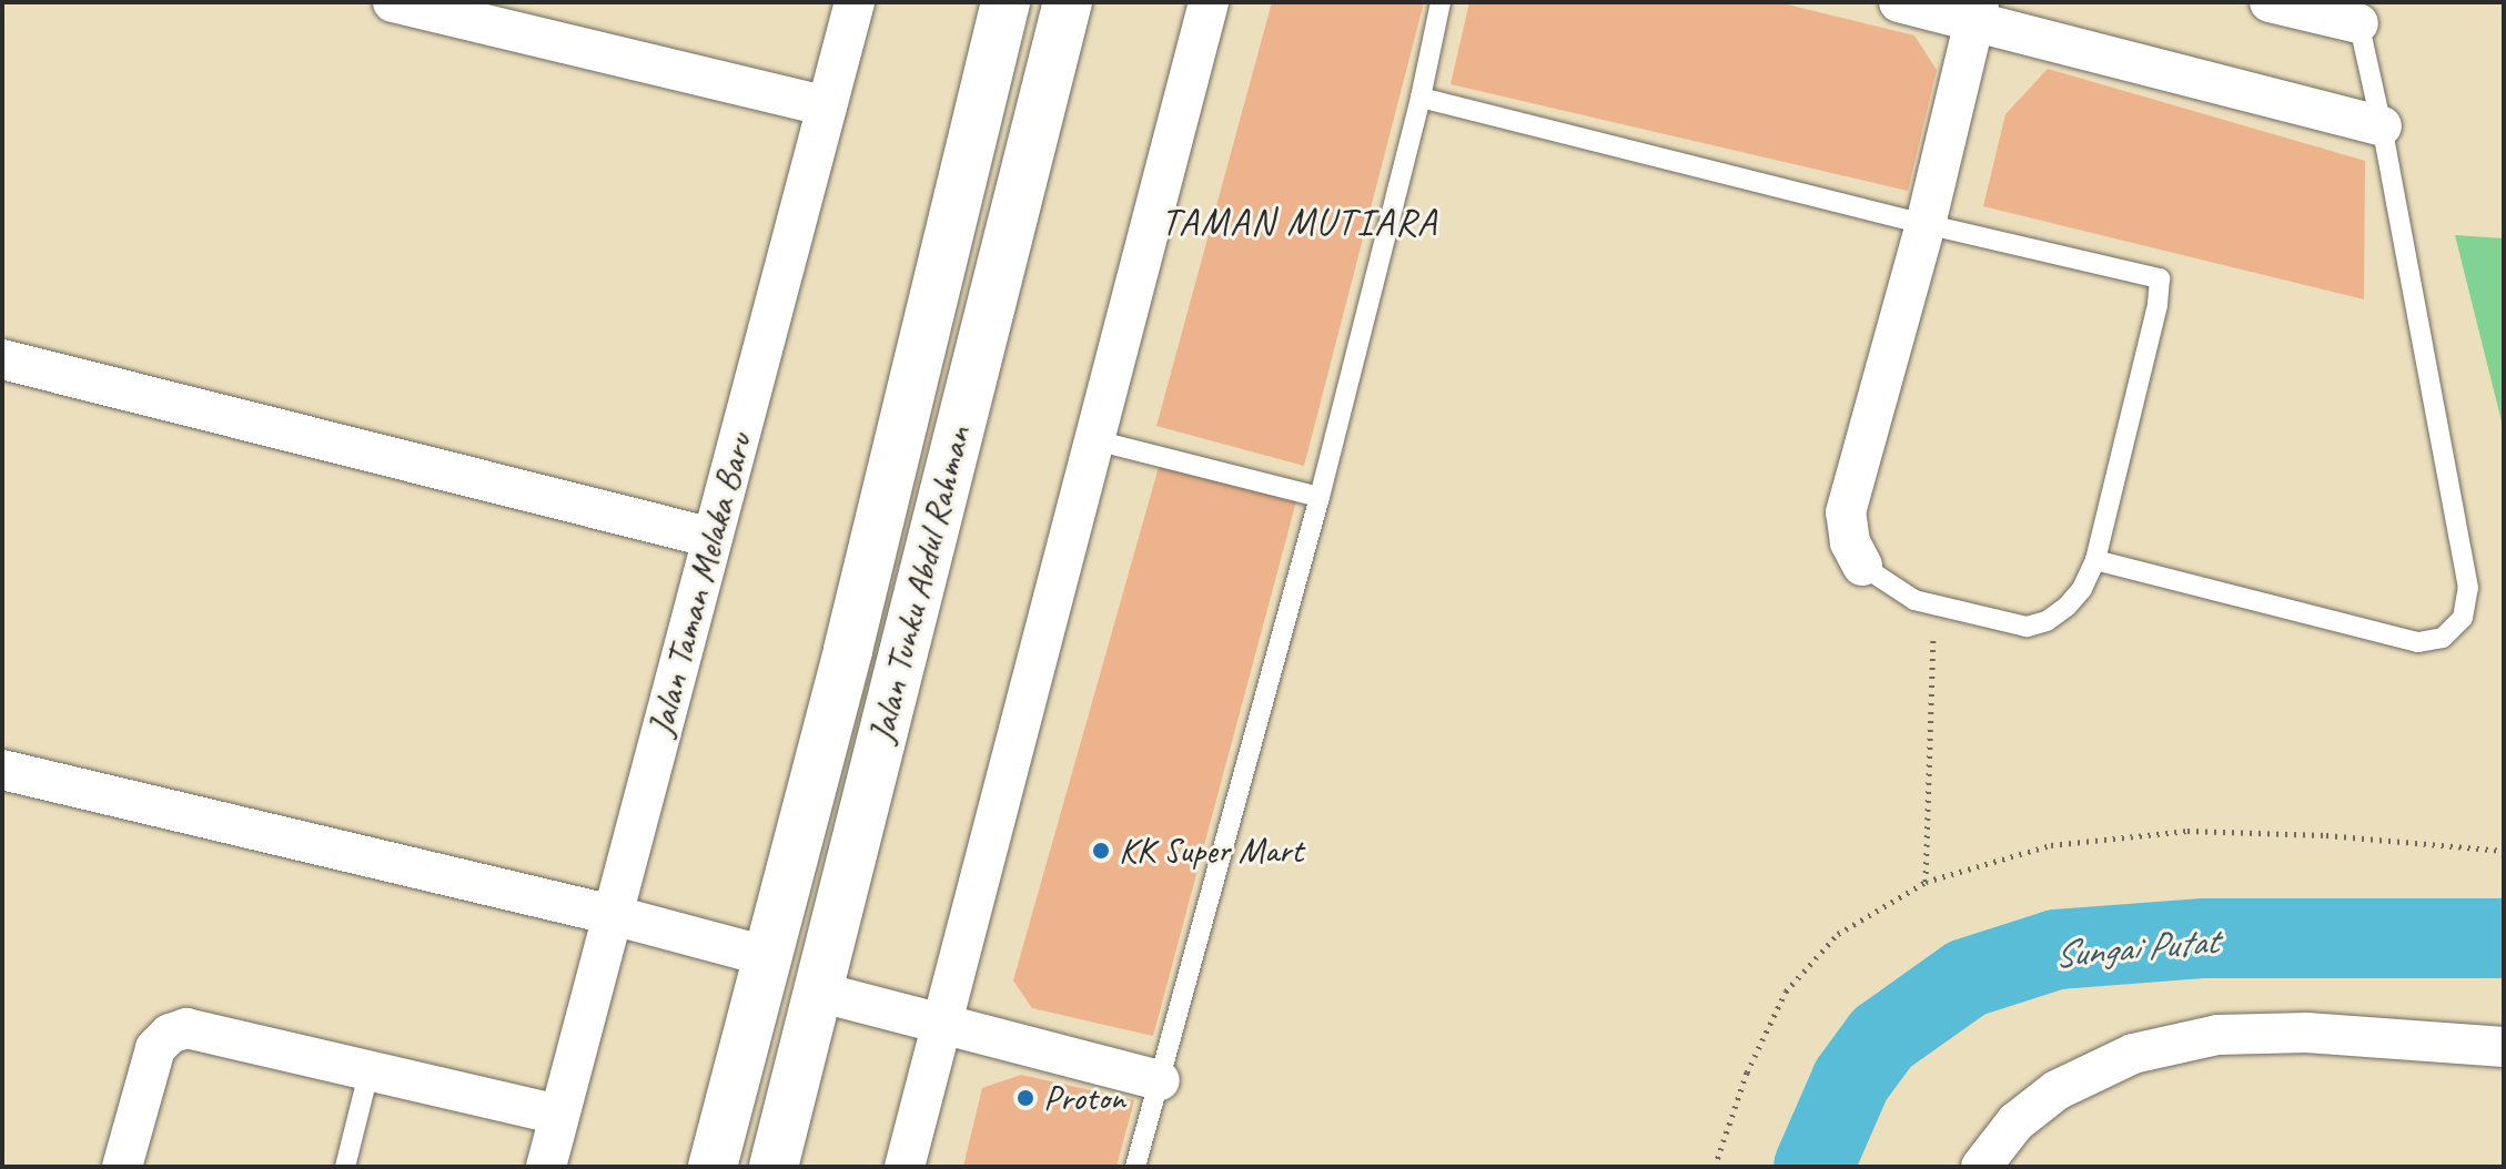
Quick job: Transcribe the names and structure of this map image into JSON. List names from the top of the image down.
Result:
{
  "streets": {
    "main road": ["Jalan Tunku Abdul Rahman"],
    "street": ["Jalan Taman Melaka Baru"]
  },
  "districts": ["TAMAN MUTIARA"],
  "water": ["Sungai Putat"],
  "places": ["KK Super Mart", "Proton"]
}
